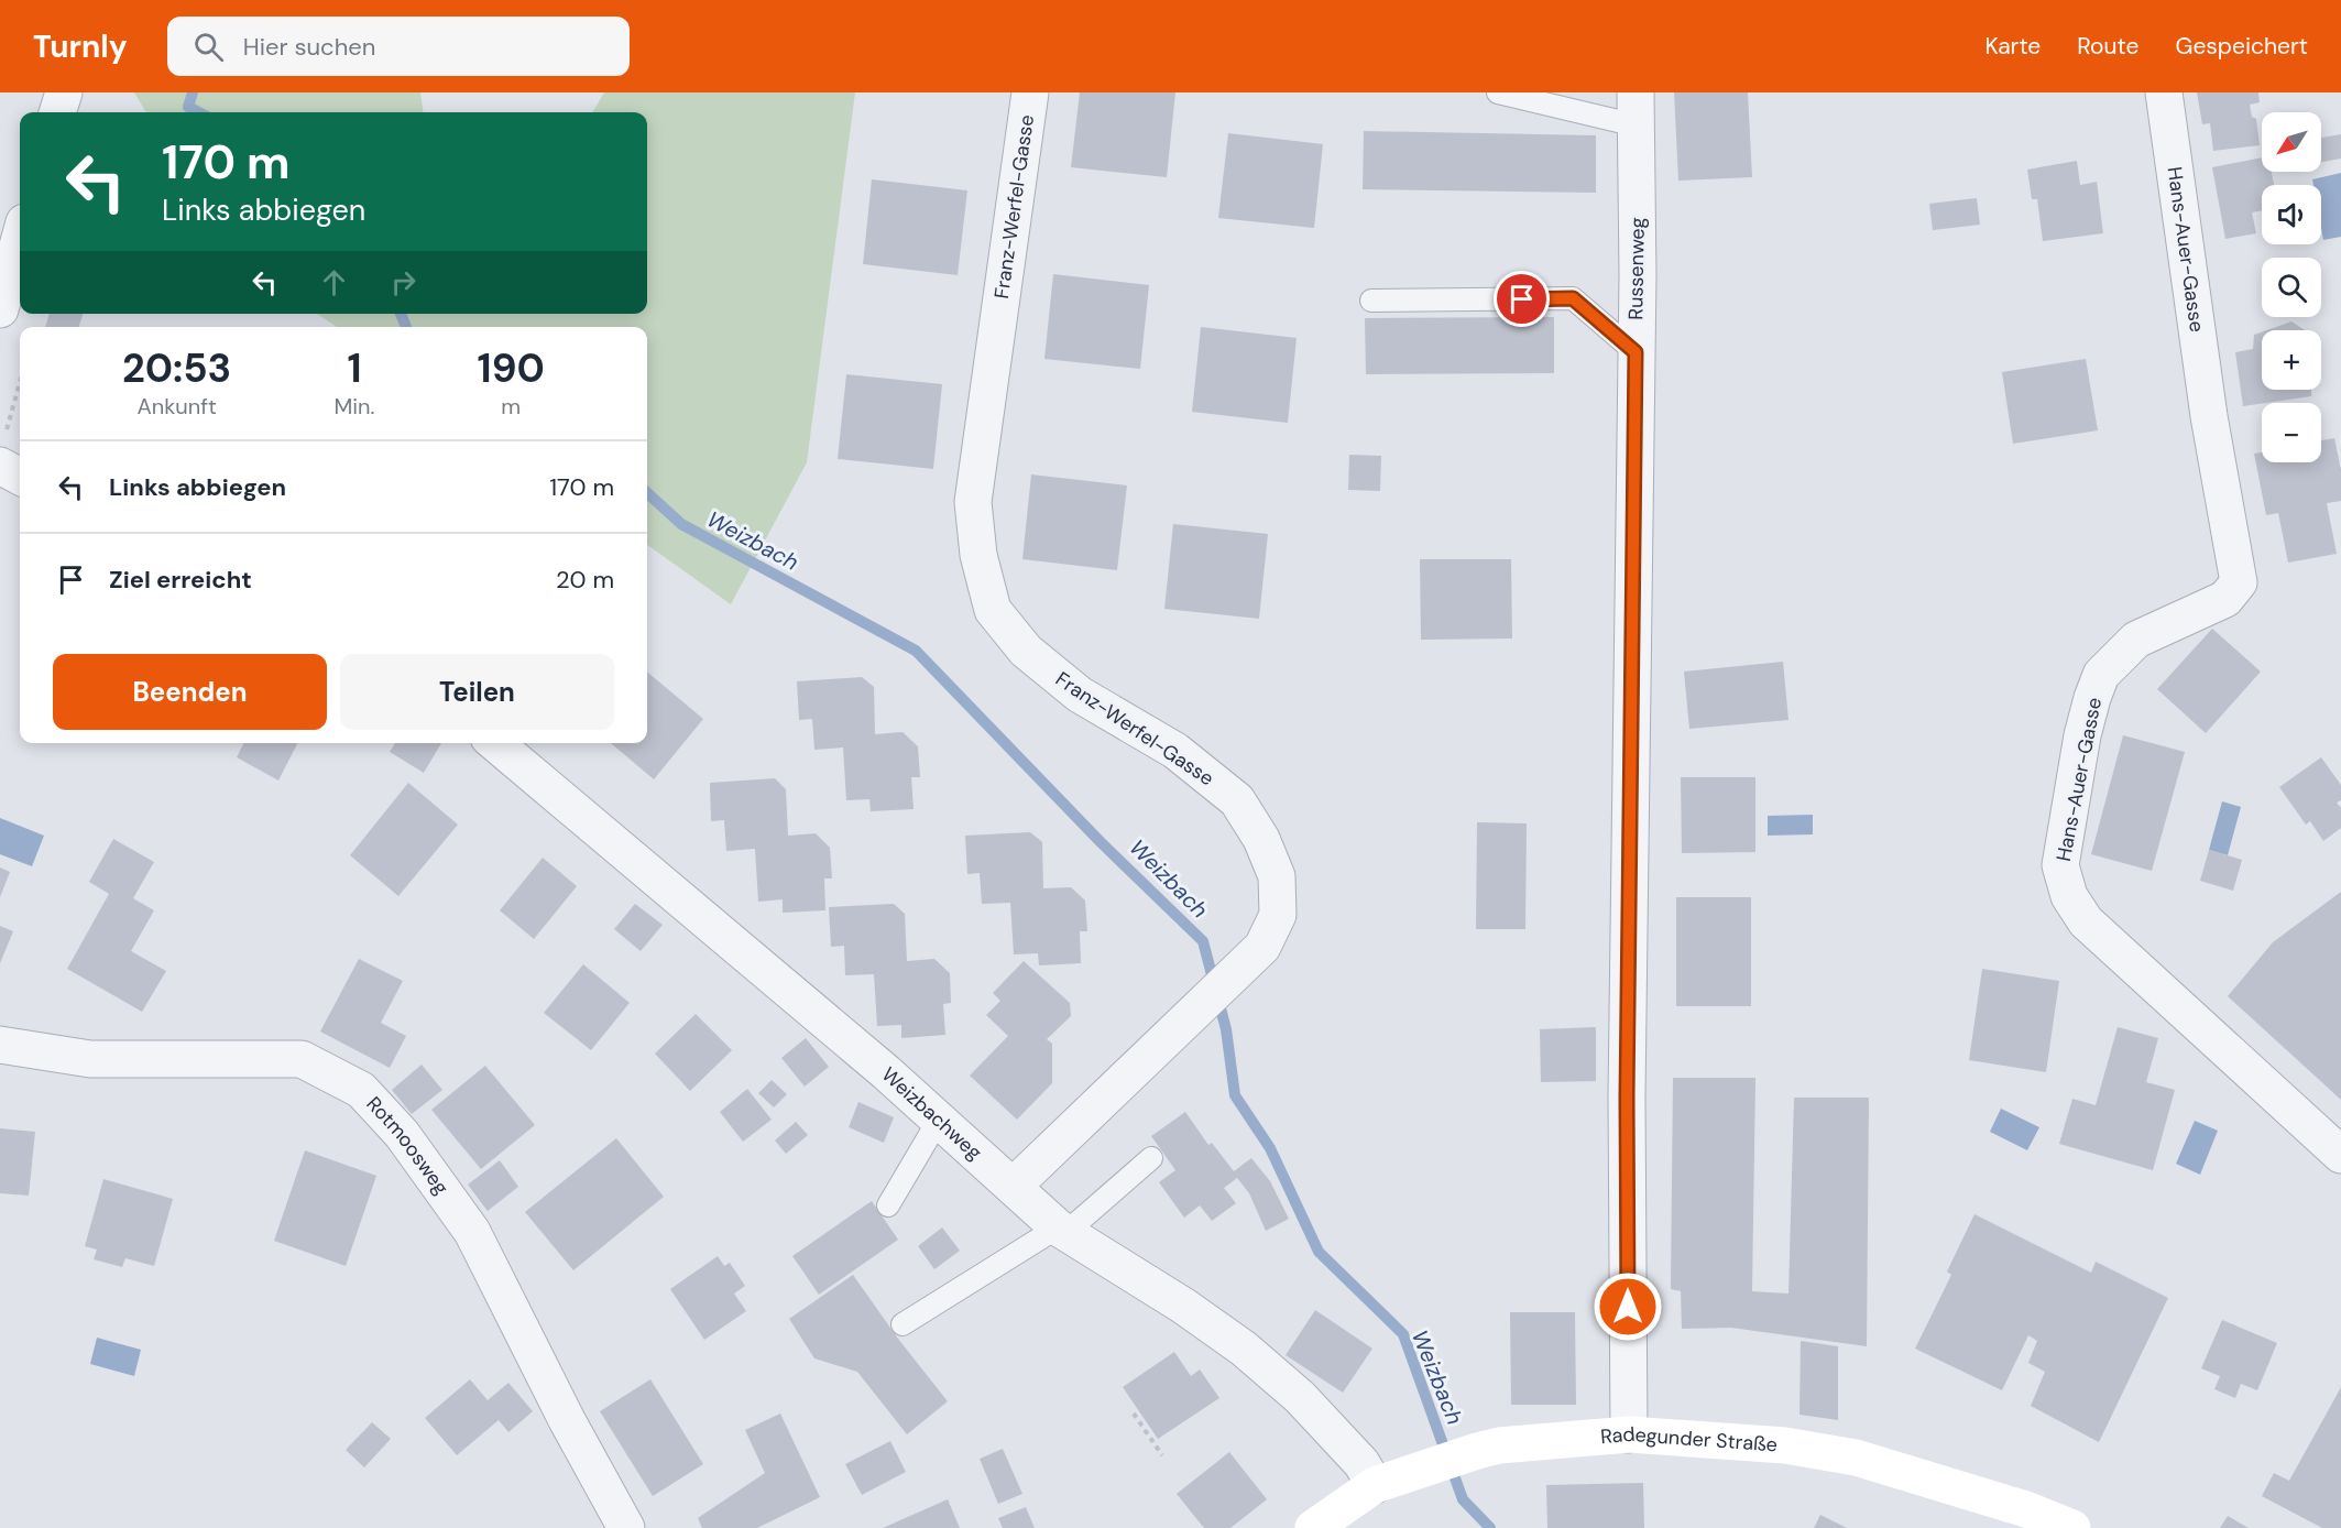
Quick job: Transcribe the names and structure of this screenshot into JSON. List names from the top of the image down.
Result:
{
  "streets": {
    "main road": ["Radegunder Straße"],
    "street": [
      "Franz-Werfel-Gasse",
      "Hans-Auer-Gasse",
      "Russenweg",
      "Weizbachweg",
      "Rotmoosweg"
    ]
  },
  "crossings": [
    ["Franz-Werfel-Gasse", "Weizbachweg"],
    ["Russenweg", "Radegunder Straße"],
    ["Weizbachweg", "Radegunder Straße"]
  ],
  "water": ["Weizbach"],
  "north": "bottom left",
  "page": {
    "header": "Turnly",
    "search": "Hier suchen",
    "nav": ["Karte", "Route", "Gespeichert"],
    "map_buttons": ["+", "−"],
    "turn": ["170 m", "Links abbiegen"],
    "eta": [
      "20:53",
      "Ankunft",
      "1",
      "Min.",
      "190",
      "m"
    ],
    "list": [
      {
        "name": "Links abbiegen",
        "value": "170 m"
      },
      {
        "name": "Ziel erreicht",
        "value": "20 m"
      }
    ],
    "buttons": ["Beenden", "Teilen"]
  }
}
